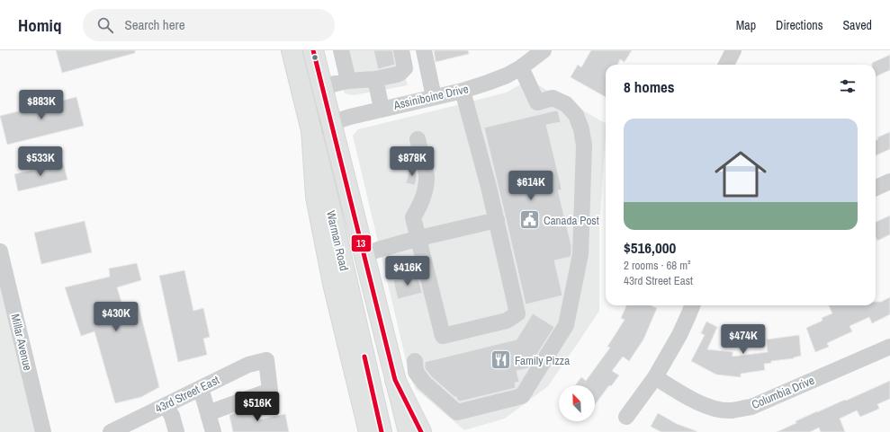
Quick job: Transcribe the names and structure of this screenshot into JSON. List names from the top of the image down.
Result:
{
  "streets": {
    "main road": ["Warman Road"],
    "street": [
      "Assiniboine Drive",
      "Millar Avenue",
      "Columbia Drive",
      "43rd Street East"
    ]
  },
  "crossings": [
    ["Assiniboine Drive", "Warman Road"]
  ],
  "places": {
    "public building": ["Canada Post"],
    "restaurant": ["Family Pizza"]
  },
  "lines": ["transit line 13"],
  "north": "top left",
  "page": {
    "header": "Homiq",
    "search": "Search here",
    "nav": ["Map", "Directions", "Saved"],
    "heading": "8 homes",
    "price": [
      "$883K",
      "$533K",
      "$878K",
      "$614K",
      "$416K",
      "$430K",
      "$474K",
      "$516K"
    ],
    "list": [
      {
        "name": "$516,000",
        "note": "2 rooms · 68 m² · 43rd Street East"
      }
    ]
  }
}
